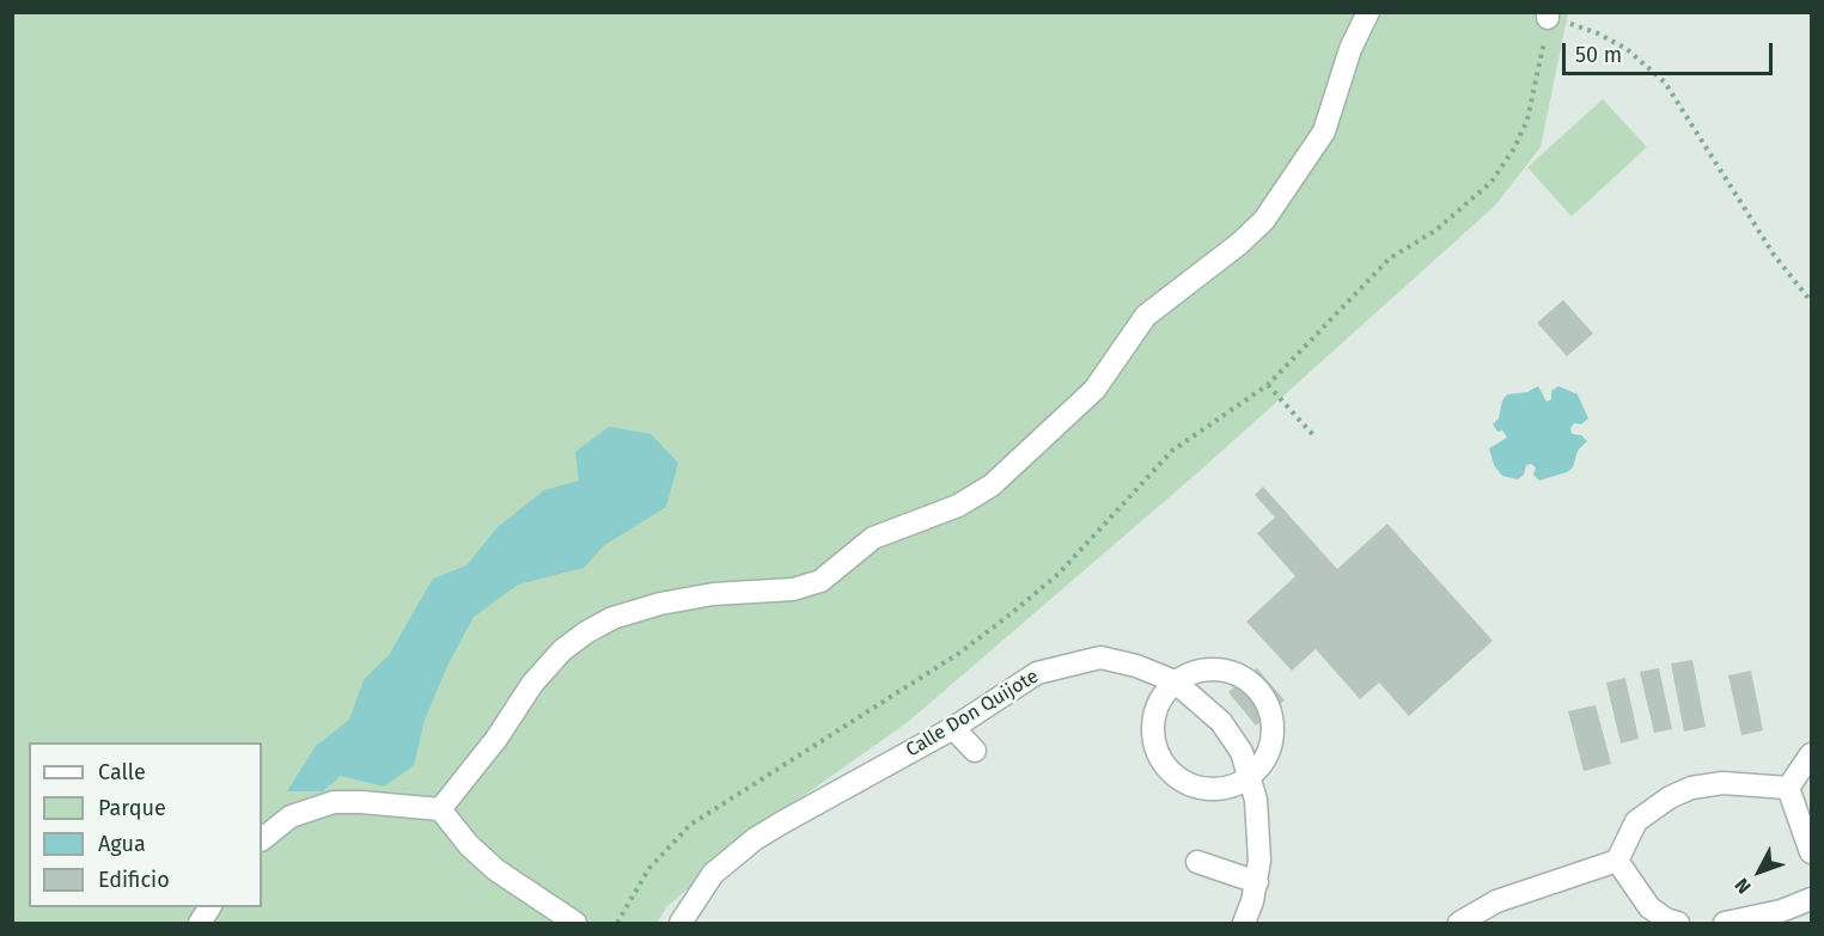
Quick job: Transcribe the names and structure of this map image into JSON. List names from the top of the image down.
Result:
{
  "streets": {
    "street": ["Calle Don Quijote"]
  },
  "legend": [
    "Calle",
    "Parque",
    "Agua",
    "Edificio"
  ],
  "scale_bar": "50 m",
  "north": "bottom left"
}
